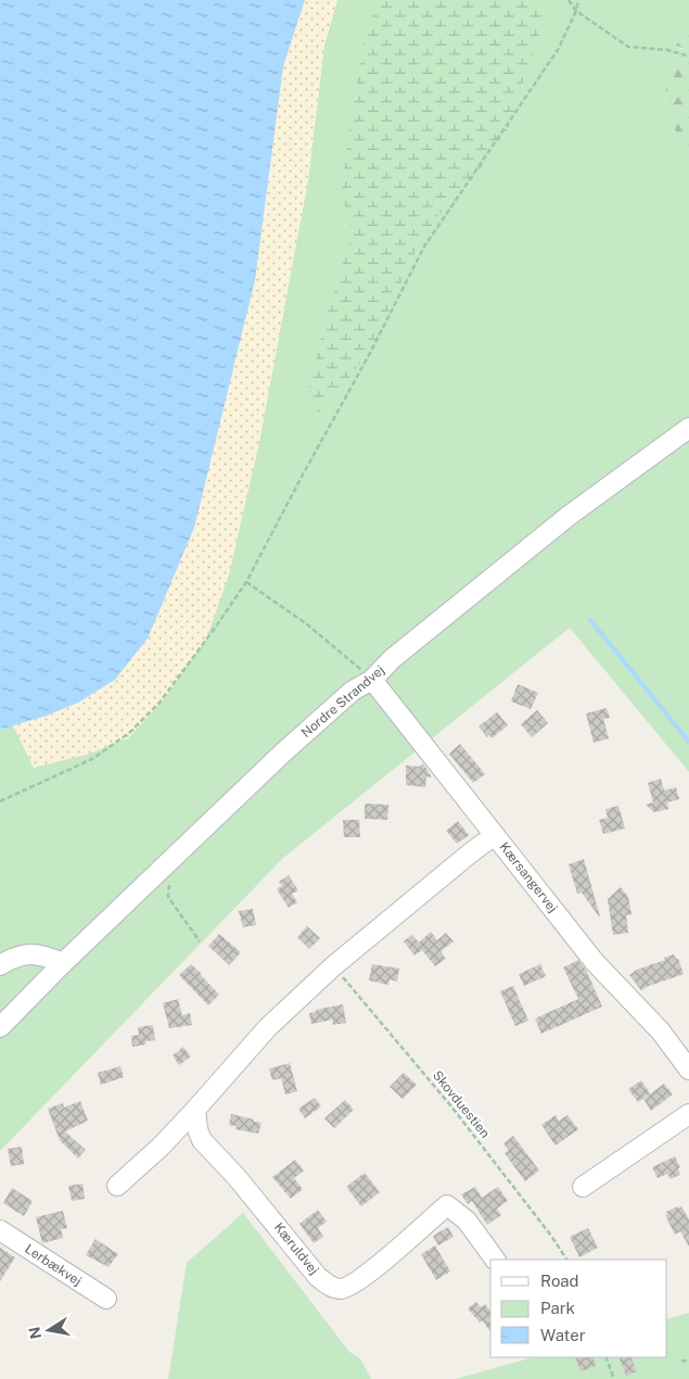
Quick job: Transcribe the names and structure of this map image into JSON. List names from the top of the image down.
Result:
{
  "streets": {
    "street": [
      "Nordre Strandvej",
      "Kærsangervej",
      "Kæruldvej",
      "Lerbækvej"
    ],
    "path": ["Skovduestien"]
  },
  "crossings": [
    ["Nordre Strandvej", "Kærsangervej"]
  ],
  "legend": ["Road", "Park", "Water"],
  "north": "left"
}
